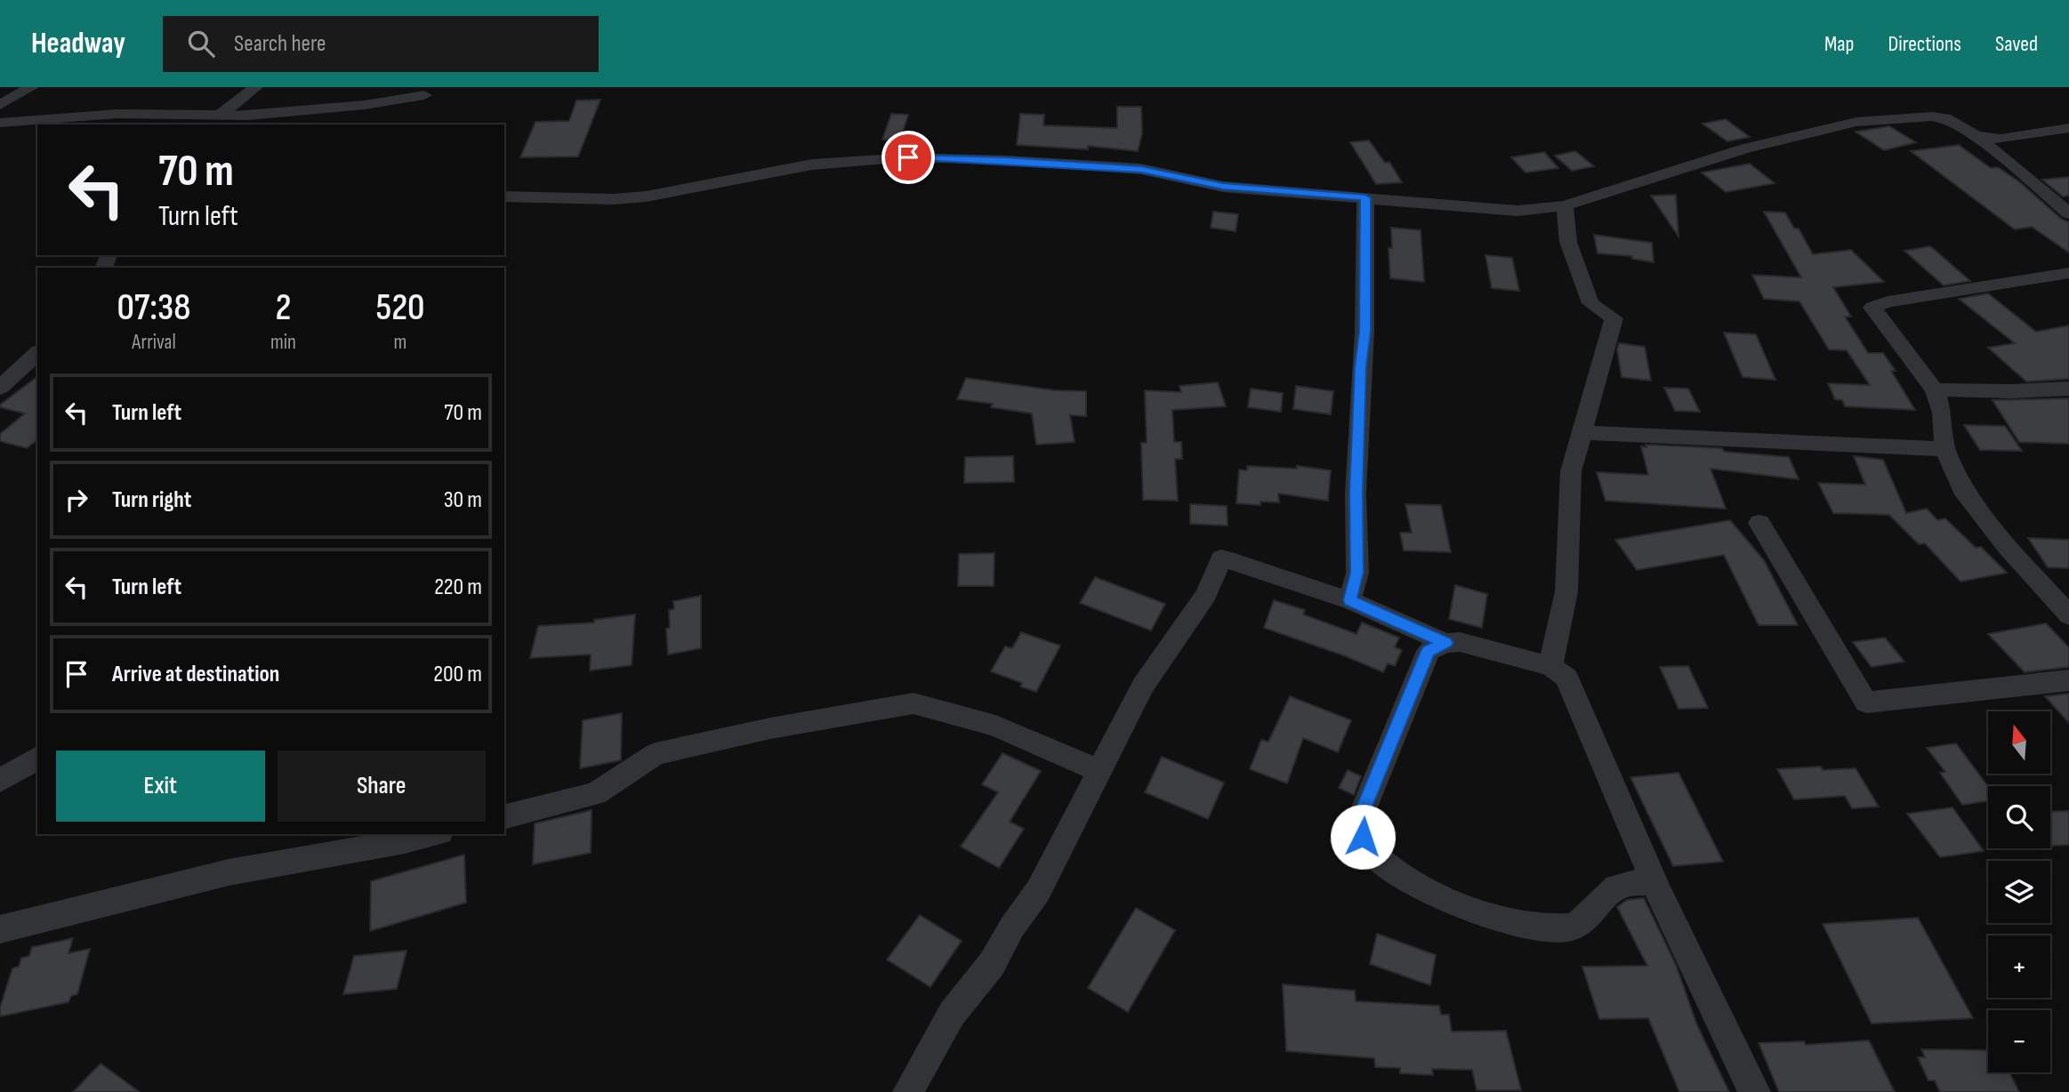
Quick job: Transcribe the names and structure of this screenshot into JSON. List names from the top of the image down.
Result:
{
  "north": "top",
  "page": {
    "header": "Headway",
    "search": "Search here",
    "nav": ["Map", "Directions", "Saved"],
    "turn": ["70 m", "Turn left"],
    "eta": [
      "07:38",
      "Arrival",
      "2",
      "min",
      "520",
      "m"
    ],
    "list": [
      {
        "name": "Turn left",
        "value": "70 m"
      },
      {
        "name": "Turn right",
        "value": "30 m"
      },
      {
        "name": "Turn left",
        "value": "220 m"
      },
      {
        "name": "Arrive at destination",
        "value": "200 m"
      }
    ],
    "map_buttons": ["+", "−"],
    "buttons": ["Exit", "Share"]
  }
}
